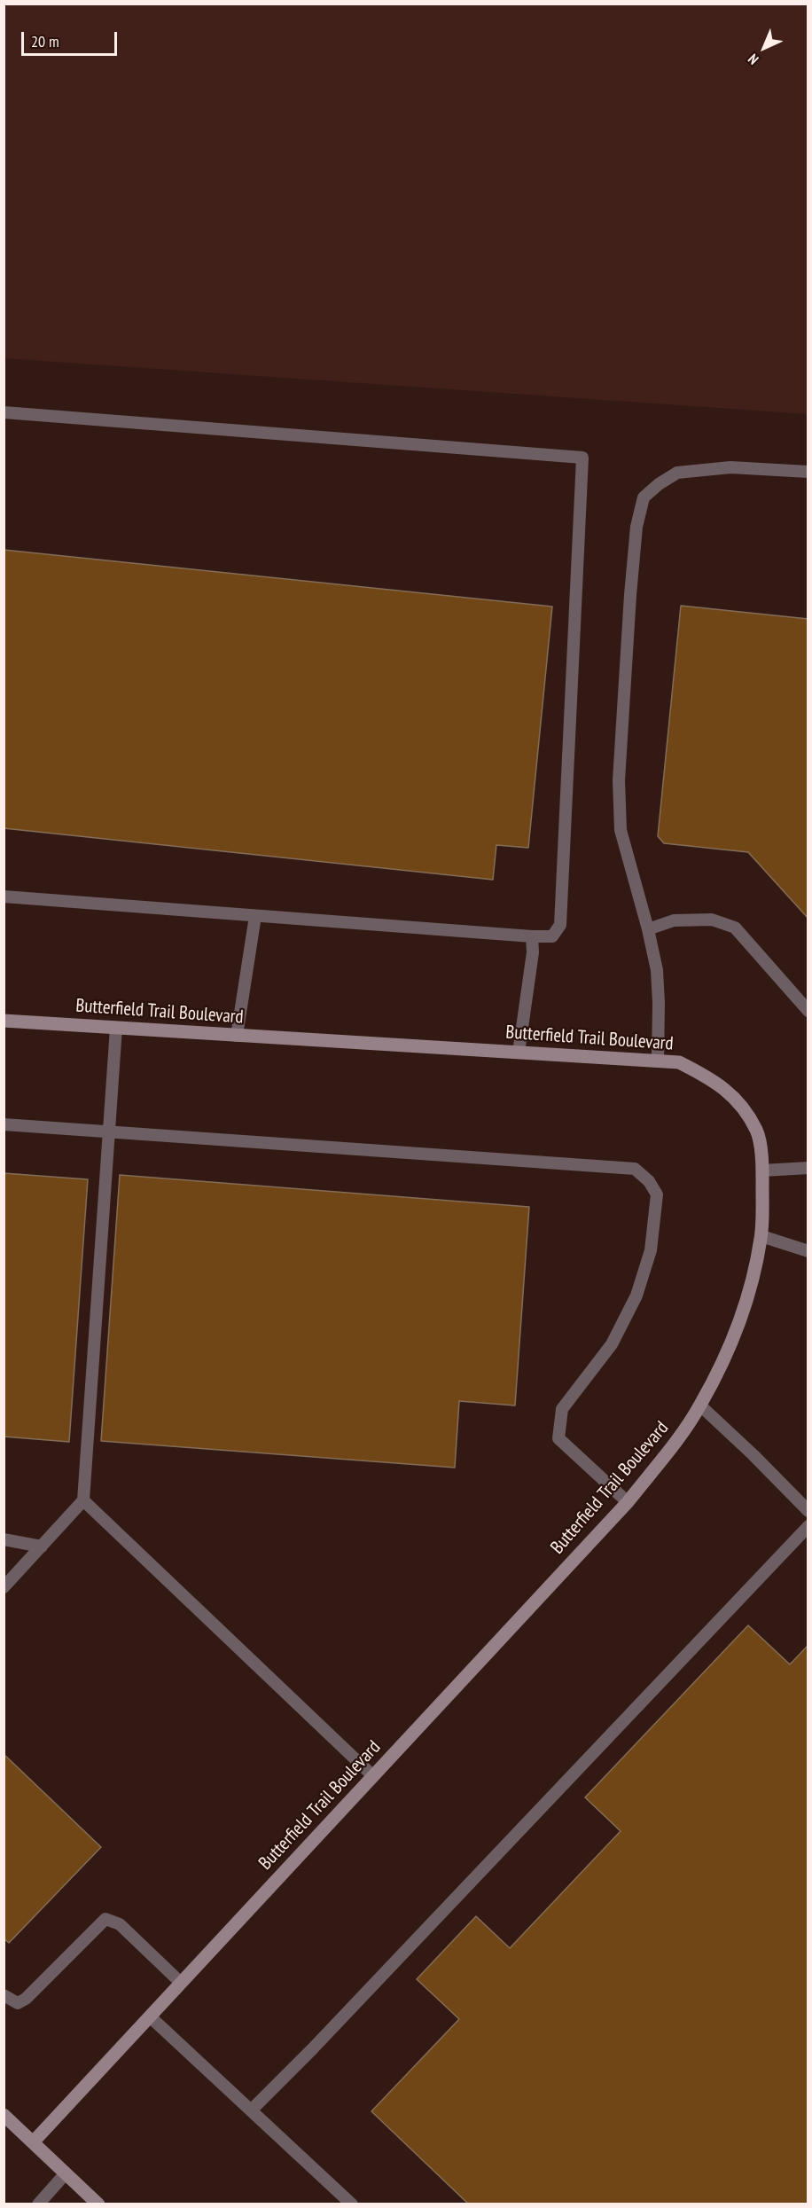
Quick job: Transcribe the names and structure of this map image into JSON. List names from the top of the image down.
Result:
{
  "streets": {
    "street": ["Butterfield Trail Boulevard"]
  },
  "scale_bar": "20 m",
  "north": "bottom left"
}
